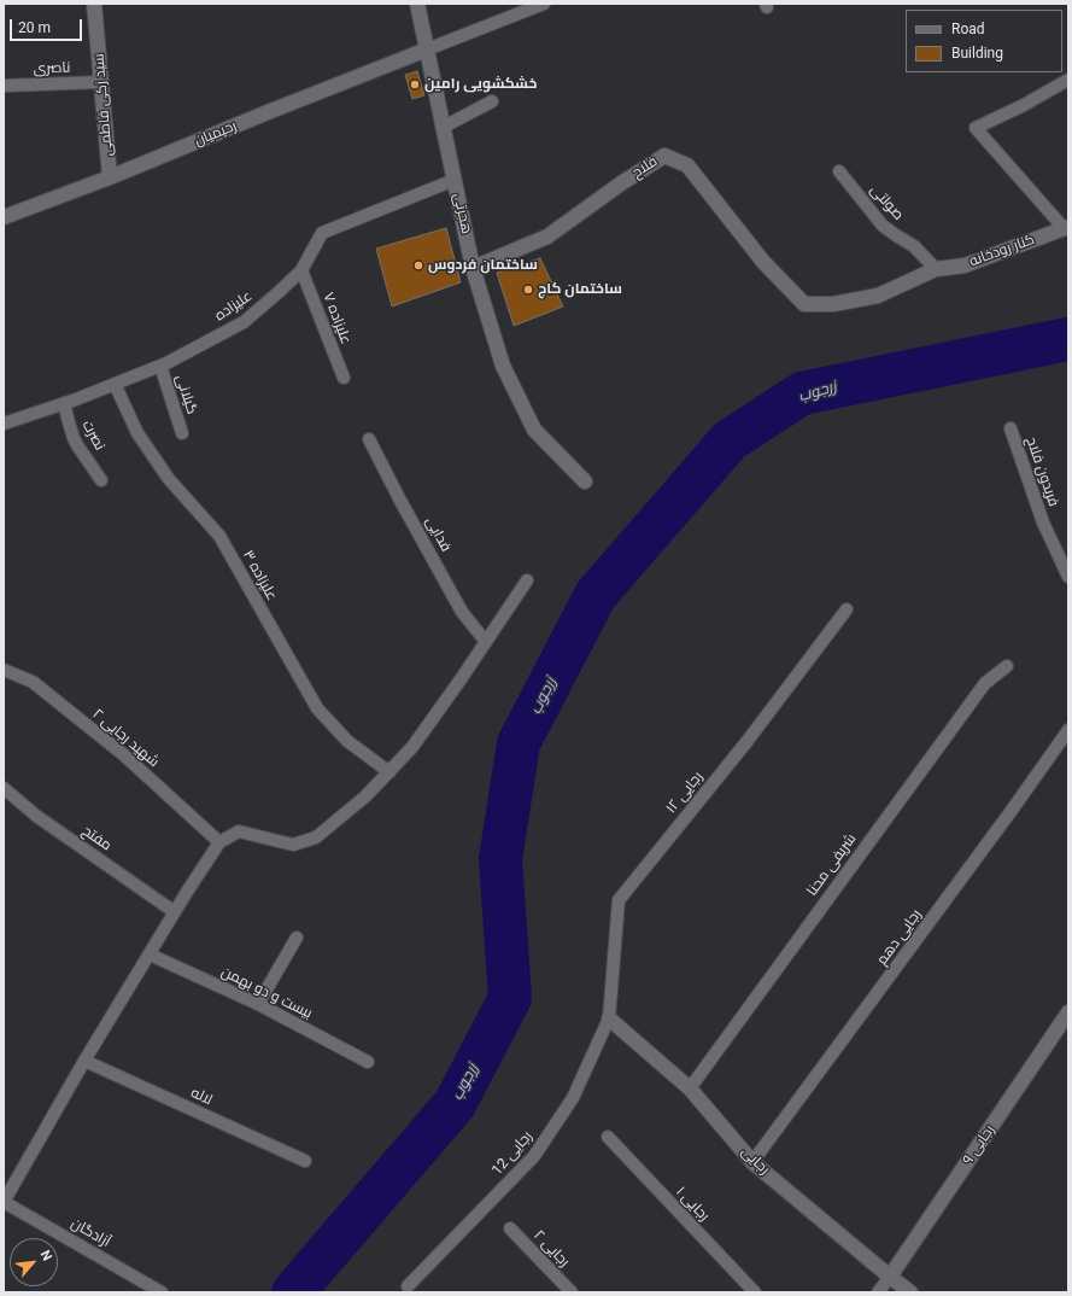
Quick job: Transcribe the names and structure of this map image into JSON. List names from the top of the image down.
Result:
{
  "streets": {
    "street": [
      "سید زکی فاطمی",
      "رحیمیان",
      "فلاح",
      "هجرتی",
      "کنار رودخانه",
      "رجایی ۹",
      "رجایی"
    ],
    "lane": [
      "ناصری",
      "صولتی",
      "علیزاده",
      "علیزاده ۷",
      "گیلانی",
      "نصرت",
      "فریدون فلاح",
      "فدایی",
      "علیزاده ۳",
      "شهید رجایی ۲",
      "رجایی ۱۲",
      "مفتح",
      "شریفی محنا",
      "رجایی دهم",
      "بیست و دو بهمن",
      "لاله",
      "رجایی 12",
      "رجایی ۱",
      "آزادگان",
      "رجایی ۲"
    ]
  },
  "crossings": [
    ["ناصری", "سید زکی فاطمی"],
    ["سید زکی فاطمی", "رحیمیان"],
    ["رحیمیان", "هجرتی"],
    ["فلاح", "هجرتی"],
    ["فلاح", "کنار رودخانه"],
    ["صولتی", "کنار رودخانه"],
    ["هجرتی", "علیزاده"],
    ["علیزاده", "علیزاده ۷"],
    ["علیزاده", "گیلانی"],
    ["علیزاده", "نصرت"],
    ["علیزاده", "علیزاده ۳"],
    ["رجایی ۱۲", "رجایی 12"],
    ["رجایی ۱۲", "رجایی"],
    ["شریفی محنا", "رجایی"],
    ["رجایی دهم", "رجایی"],
    ["رجایی ۹", "رجایی"],
    ["رجایی 12", "رجایی"]
  ],
  "water": ["زرجوب"],
  "places": ["خشکشویی رامین", "ساختمان فردوس", "ساختمان کاج"],
  "legend": ["Road", "Building"],
  "scale_bar": "20 m",
  "north": "top right"
}
